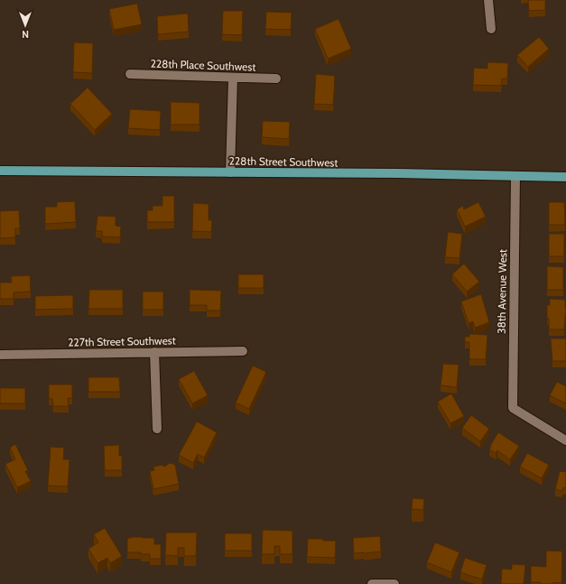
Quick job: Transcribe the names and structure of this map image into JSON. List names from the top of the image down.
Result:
{
  "streets": {
    "main road": ["228th Street Southwest"],
    "street": ["228th Place Southwest", "38th Avenue West", "227th Street Southwest"]
  },
  "crossings": [
    ["228th Street Southwest", "38th Avenue West"]
  ],
  "north": "bottom"
}
